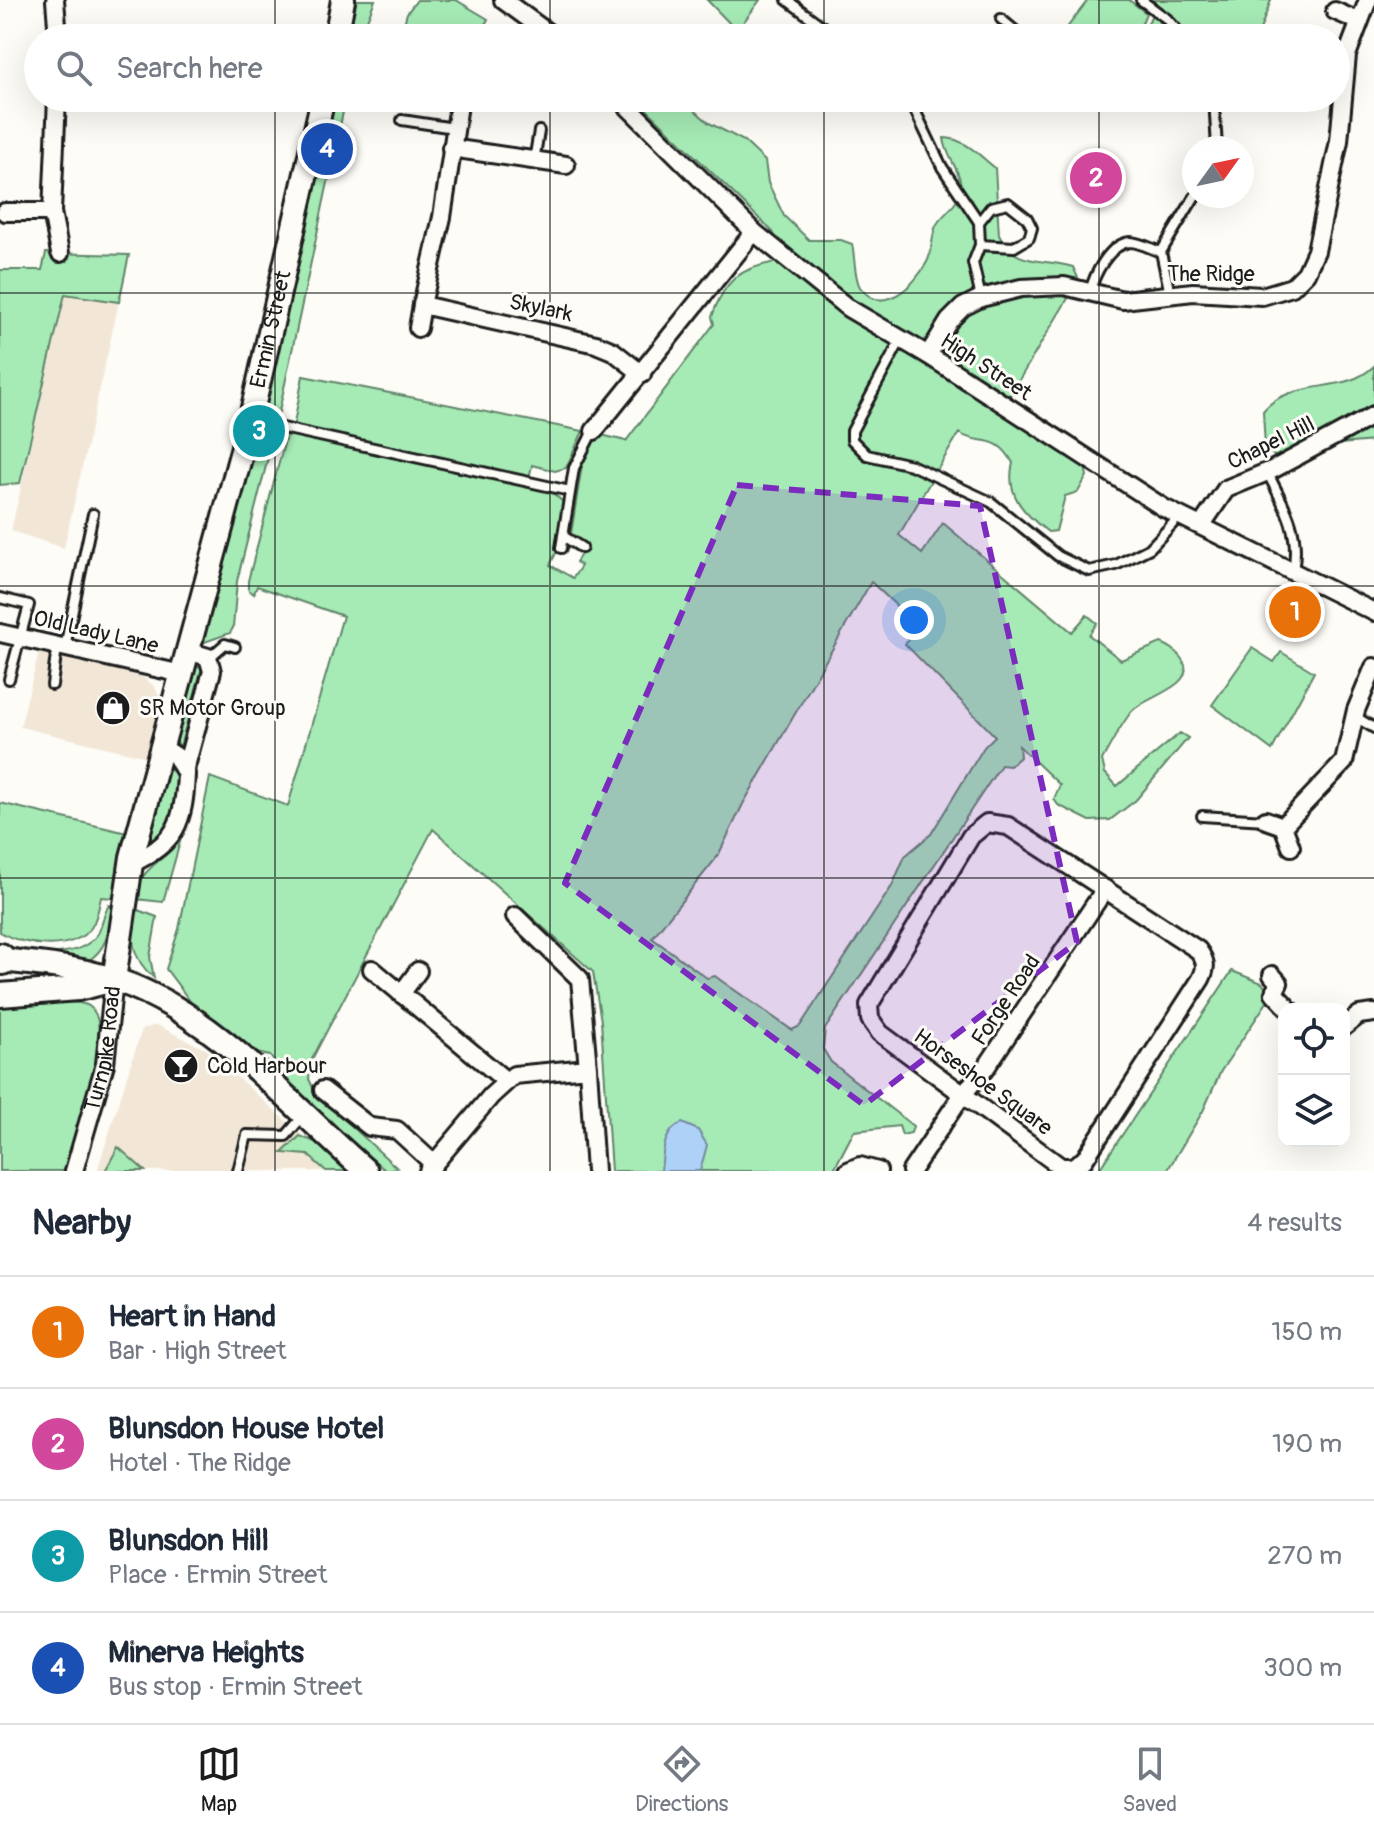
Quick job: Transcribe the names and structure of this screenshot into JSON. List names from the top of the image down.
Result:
{
  "streets": {
    "street": [
      "The Ridge",
      "Skylark",
      "Ermin Street",
      "High Street",
      "Chapel Hill",
      "Old Lady Lane",
      "Forge Road",
      "Turnpike Road",
      "Horseshoe Square"
    ]
  },
  "crossings": [
    ["The Ridge", "High Street"],
    ["Ermin Street", "Old Lady Lane"],
    ["Ermin Street", "Turnpike Road"],
    ["High Street", "Chapel Hill"],
    ["Forge Road", "Horseshoe Square"]
  ],
  "places": {
    "shop": ["SR Motor Group"],
    "bar": ["Cold Harbour"]
  },
  "north": "top right",
  "page": {
    "search": "Search here",
    "pins": [
      "4",
      "2",
      "3",
      "1"
    ],
    "heading": ["Nearby", "4 results"],
    "list": [
      {
        "mark": "1",
        "name": "Heart in Hand",
        "note": "Bar · High Street",
        "value": "150 m"
      },
      {
        "mark": "2",
        "name": "Blunsdon House Hotel",
        "note": "Hotel · The Ridge",
        "value": "190 m"
      },
      {
        "mark": "3",
        "name": "Blunsdon Hill",
        "note": "Place · Ermin Street",
        "value": "270 m"
      },
      {
        "mark": "4",
        "name": "Minerva Heights",
        "note": "Bus stop · Ermin Street",
        "value": "300 m"
      }
    ],
    "nav": ["Map", "Directions", "Saved"]
  }
}
